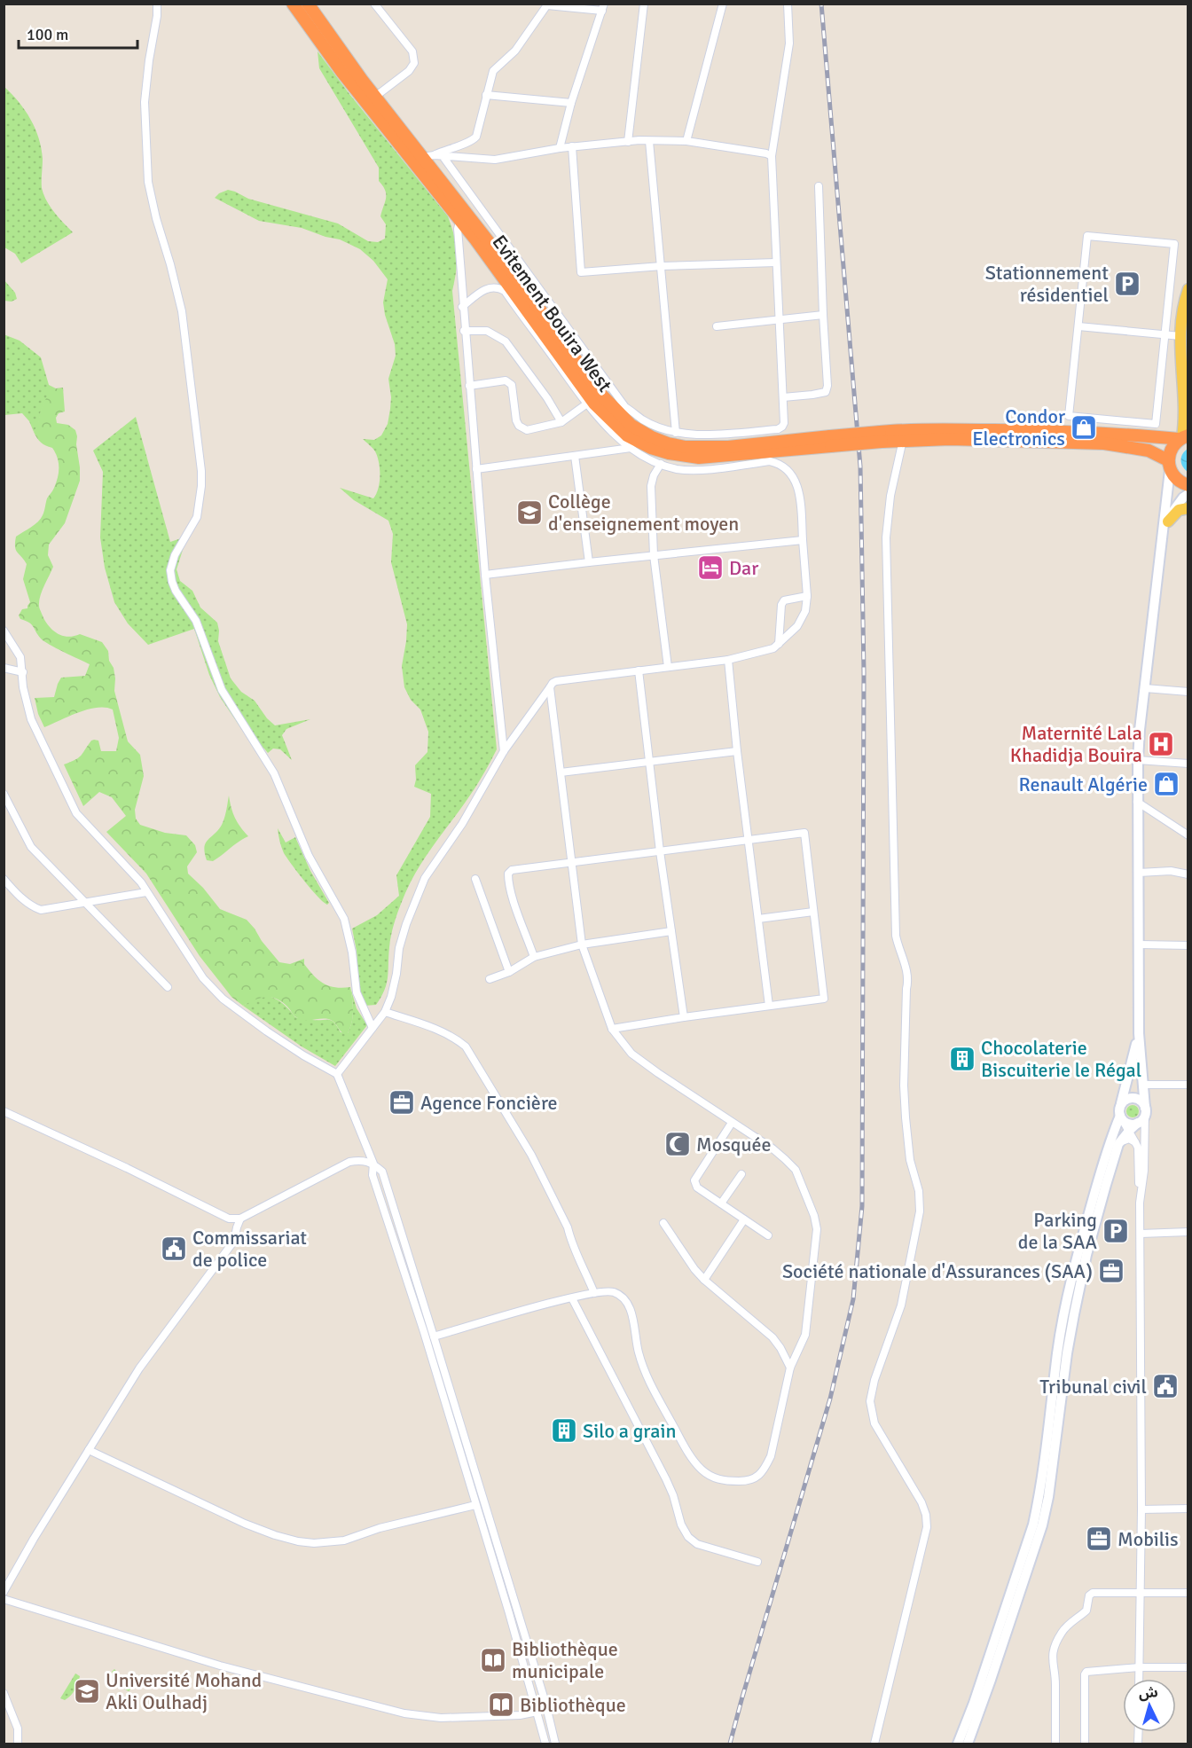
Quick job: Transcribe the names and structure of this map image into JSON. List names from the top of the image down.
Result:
{
  "streets": {
    "highway": ["Evitement Bouira West"]
  },
  "places": {
    "parking": ["Stationnement résidentiel", "Parking de la SAA"],
    "shop": ["Condor Electronics", "Renault Algérie"],
    "school or university": ["Collège d'enseignement moyen", "Université Mohand Akli Oulhadj"],
    "hotel": ["Dar"],
    "hospital": ["Maternité Lala Khadidja Bouira"],
    "building": ["Chocolaterie Biscuiterie le Régal", "Silo a grain"],
    "office": ["Agence Foncière", "Société nationale d'Assurances (SAA)", "Mobilis"],
    "mosque": ["Mosquée"],
    "public building": ["Commissariat de police", "Tribunal civil"],
    "library": ["Bibliothèque municipale", "Bibliothèque"]
  },
  "scale_bar": "100 m",
  "north": "top"
}
